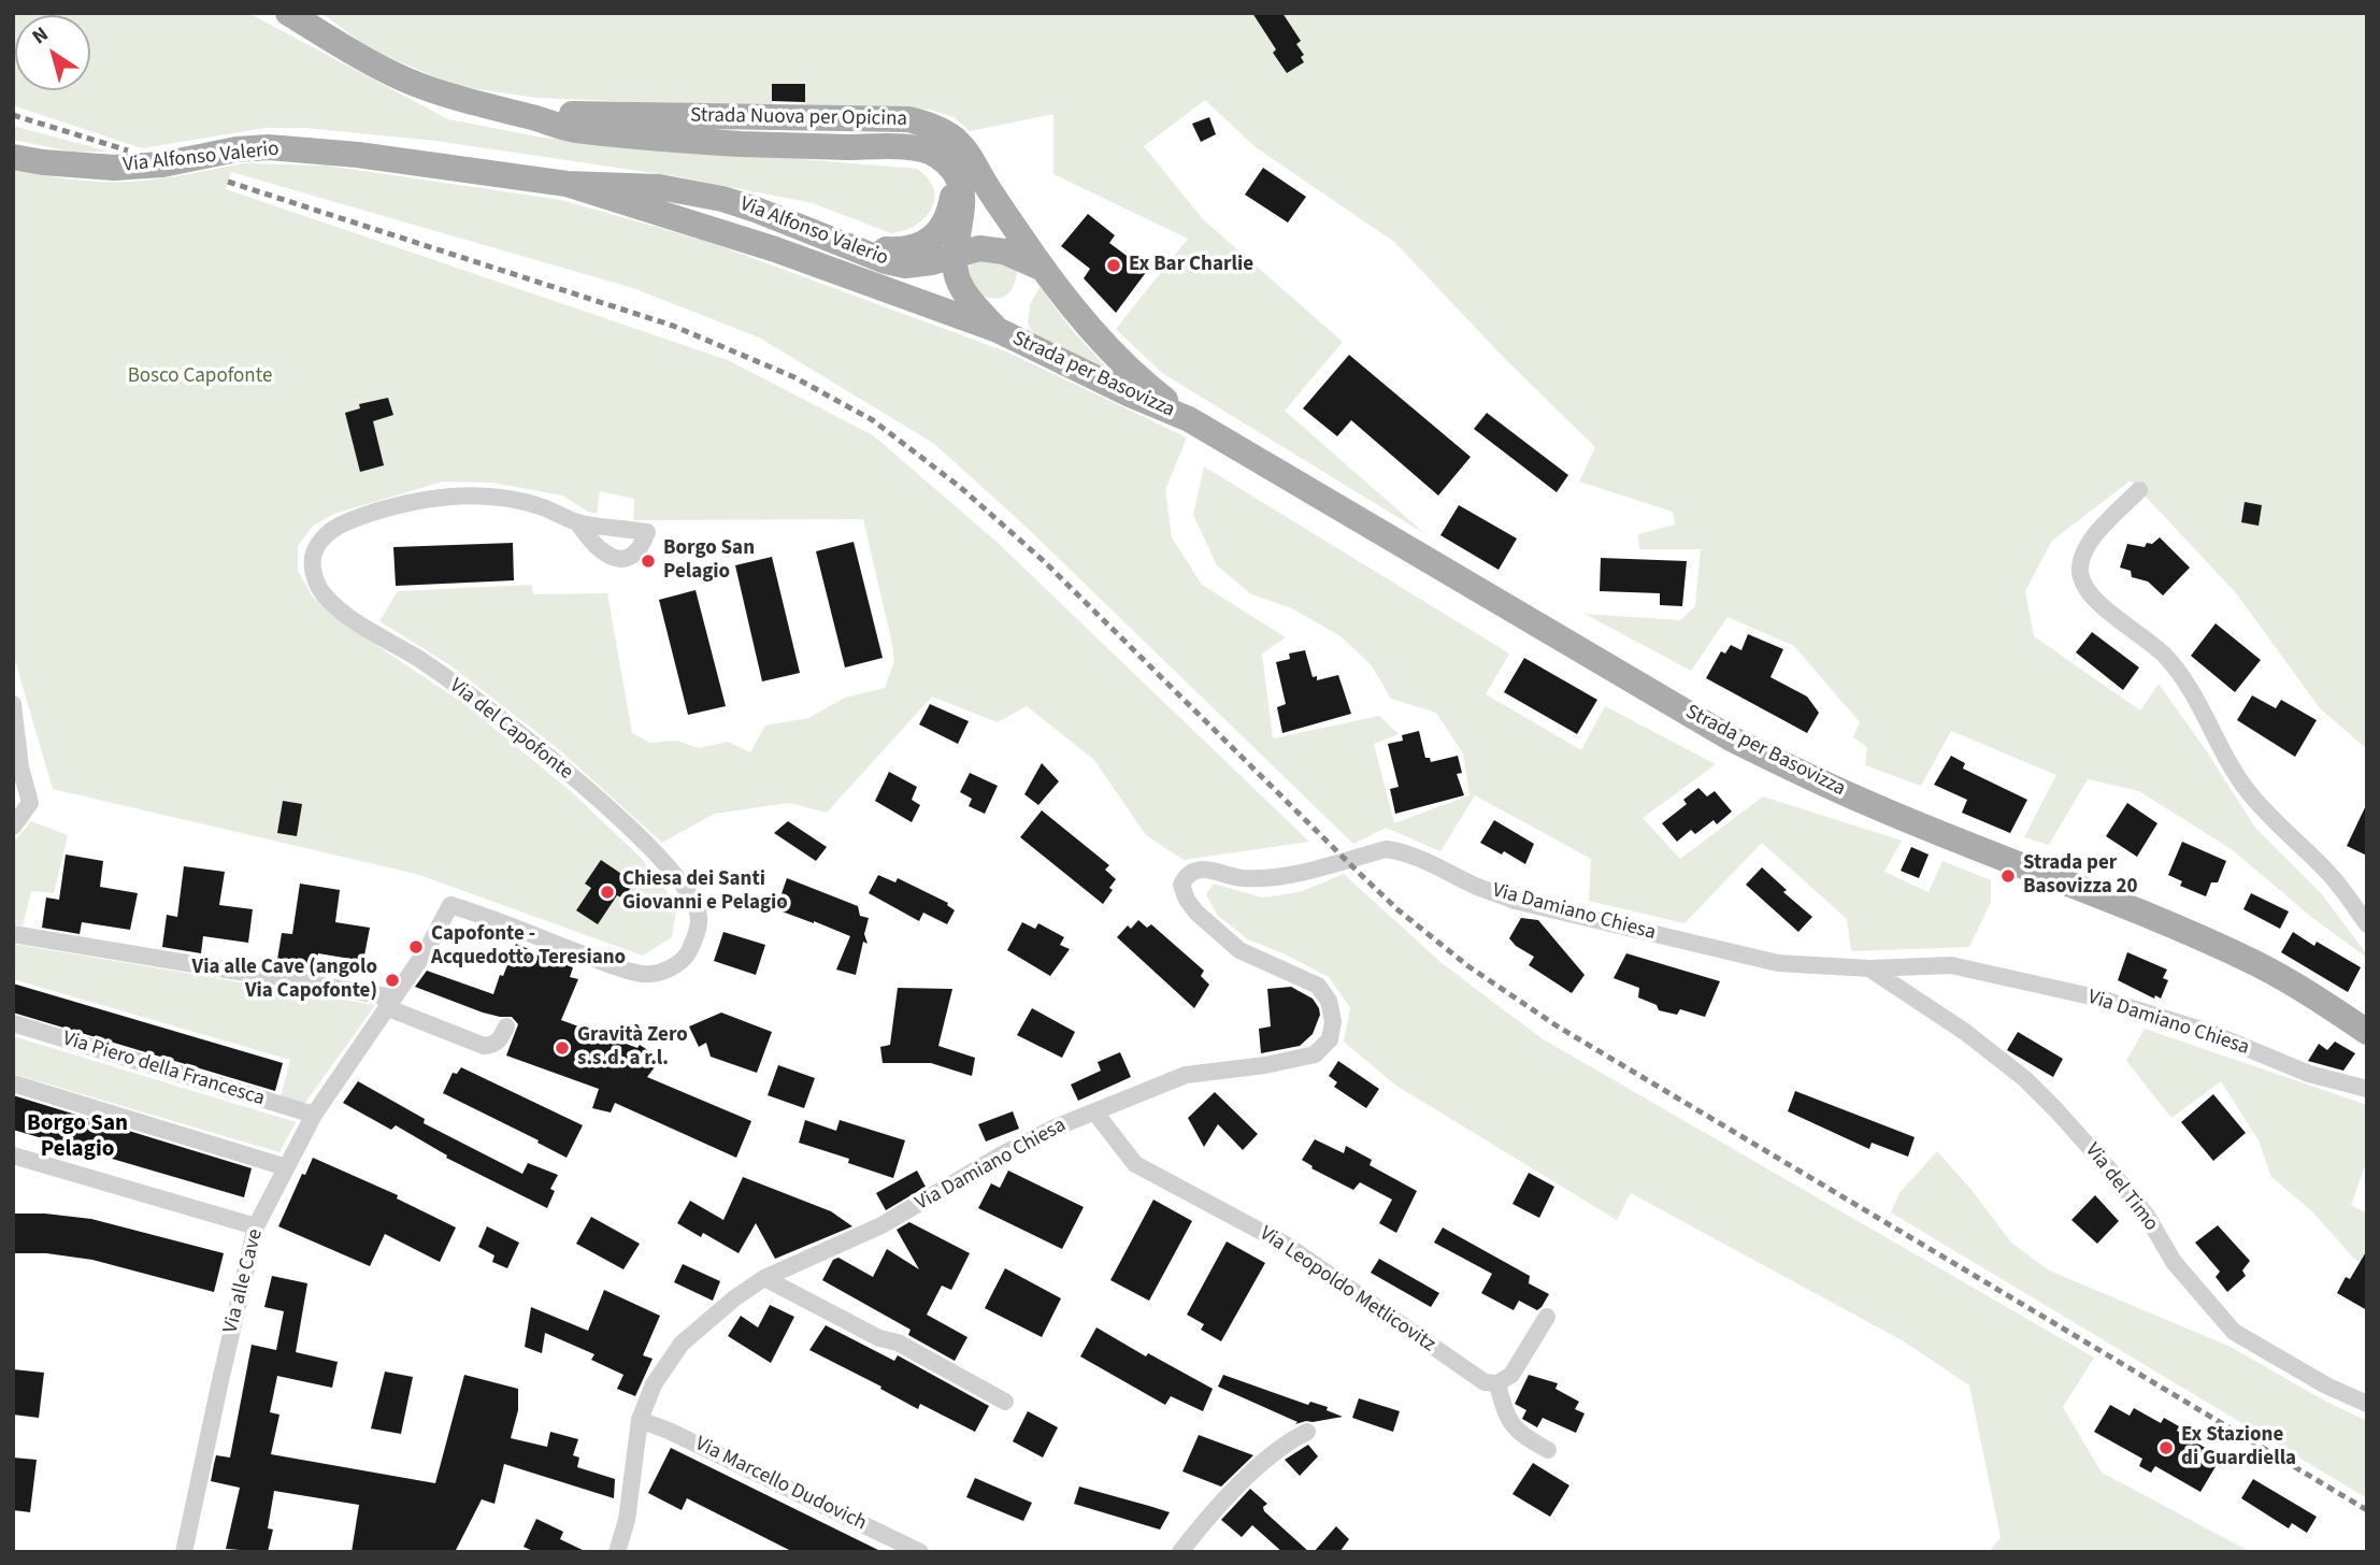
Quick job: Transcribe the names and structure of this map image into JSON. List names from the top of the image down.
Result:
{
  "streets": {
    "main road": ["Strada Nuova per Opicina", "Via Alfonso Valerio", "Strada per Basovizza"],
    "street": [
      "Via del Capofonte",
      "Via Damiano Chiesa",
      "Via Piero della Francesca",
      "Via del Timo",
      "Via alle Cave",
      "Via Leopoldo Metlicovitz",
      "Via Marcello Dudovich"
    ]
  },
  "crossings": [
    ["Strada Nuova per Opicina", "Strada per Basovizza"],
    ["Via Alfonso Valerio", "Strada per Basovizza"],
    ["Via del Capofonte", "Via alle Cave"],
    ["Via Damiano Chiesa", "Via del Timo"],
    ["Via Damiano Chiesa", "Via Leopoldo Metlicovitz"],
    ["Via Damiano Chiesa", "Via Marcello Dudovich"],
    ["Via Piero della Francesca", "Via alle Cave"]
  ],
  "districts": ["Borgo San Pelagio"],
  "parks": ["Bosco Capofonte"],
  "places": [
    "Ex Bar Charlie",
    "Borgo San Pelagio",
    "Strada per Basovizza 20",
    "Chiesa dei Santi Giovanni e Pelagio",
    "Capofonte - Acquedotto Teresiano",
    "Via alle Cave (angolo Via Capofonte)",
    "Gravità Zero s.s.d. a r.l.",
    "Ex Stazione di Guardiella"
  ],
  "north": "top left"
}
